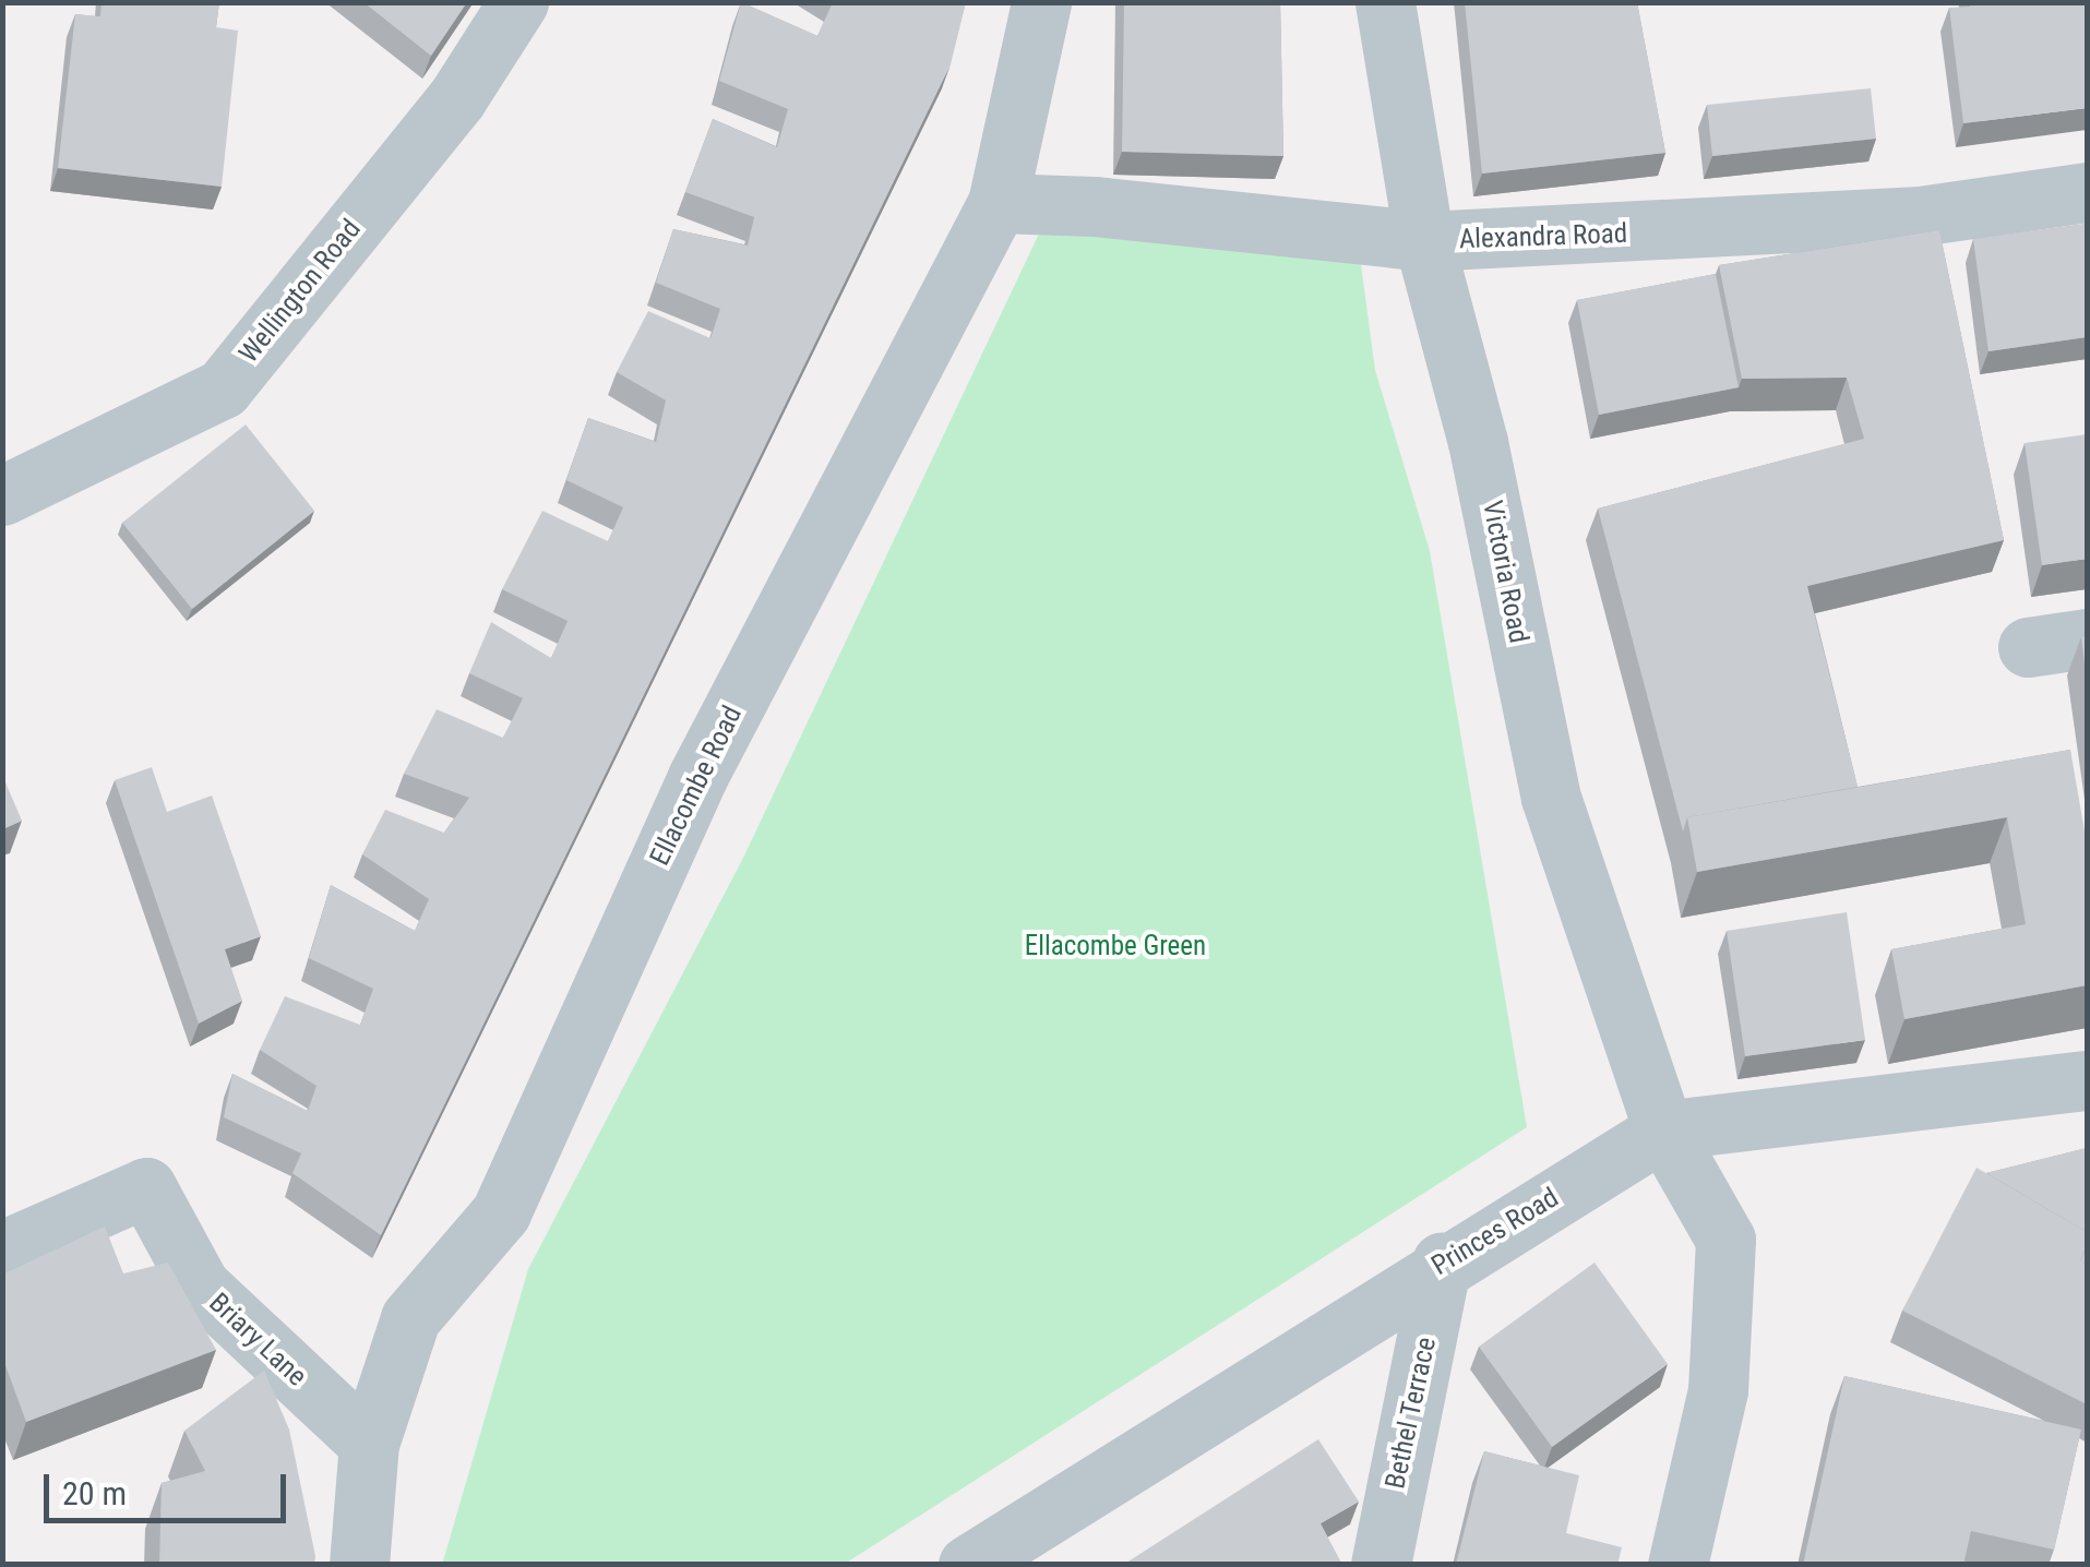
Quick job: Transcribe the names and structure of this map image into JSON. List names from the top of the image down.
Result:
{
  "streets": {
    "street": [
      "Alexandra Road",
      "Wellington Road",
      "Victoria Road",
      "Ellacombe Road",
      "Princes Road",
      "Briary Lane",
      "Bethel Terrace"
    ]
  },
  "crossings": [
    ["Alexandra Road", "Victoria Road"],
    ["Alexandra Road", "Ellacombe Road"],
    ["Victoria Road", "Princes Road"],
    ["Ellacombe Road", "Briary Lane"],
    ["Princes Road", "Bethel Terrace"]
  ],
  "parks": ["Ellacombe Green"],
  "scale_bar": "20 m"
}
